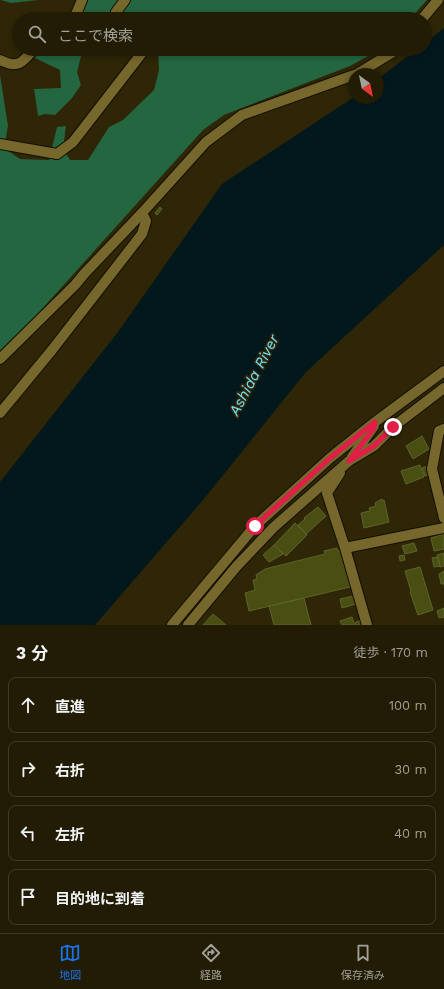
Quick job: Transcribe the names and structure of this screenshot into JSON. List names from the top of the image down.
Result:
{
  "water": ["Ashida River"],
  "north": "bottom right",
  "page": {
    "search": "ここで検索",
    "heading": ["3 分", "徒歩 · 170 m"],
    "list": [
      ["直進", "100 m"],
      ["右折", "30 m"],
      ["左折", "40 m"],
      "目的地に到着"
    ],
    "nav": ["地図", "経路", "保存済み"]
  }
}
